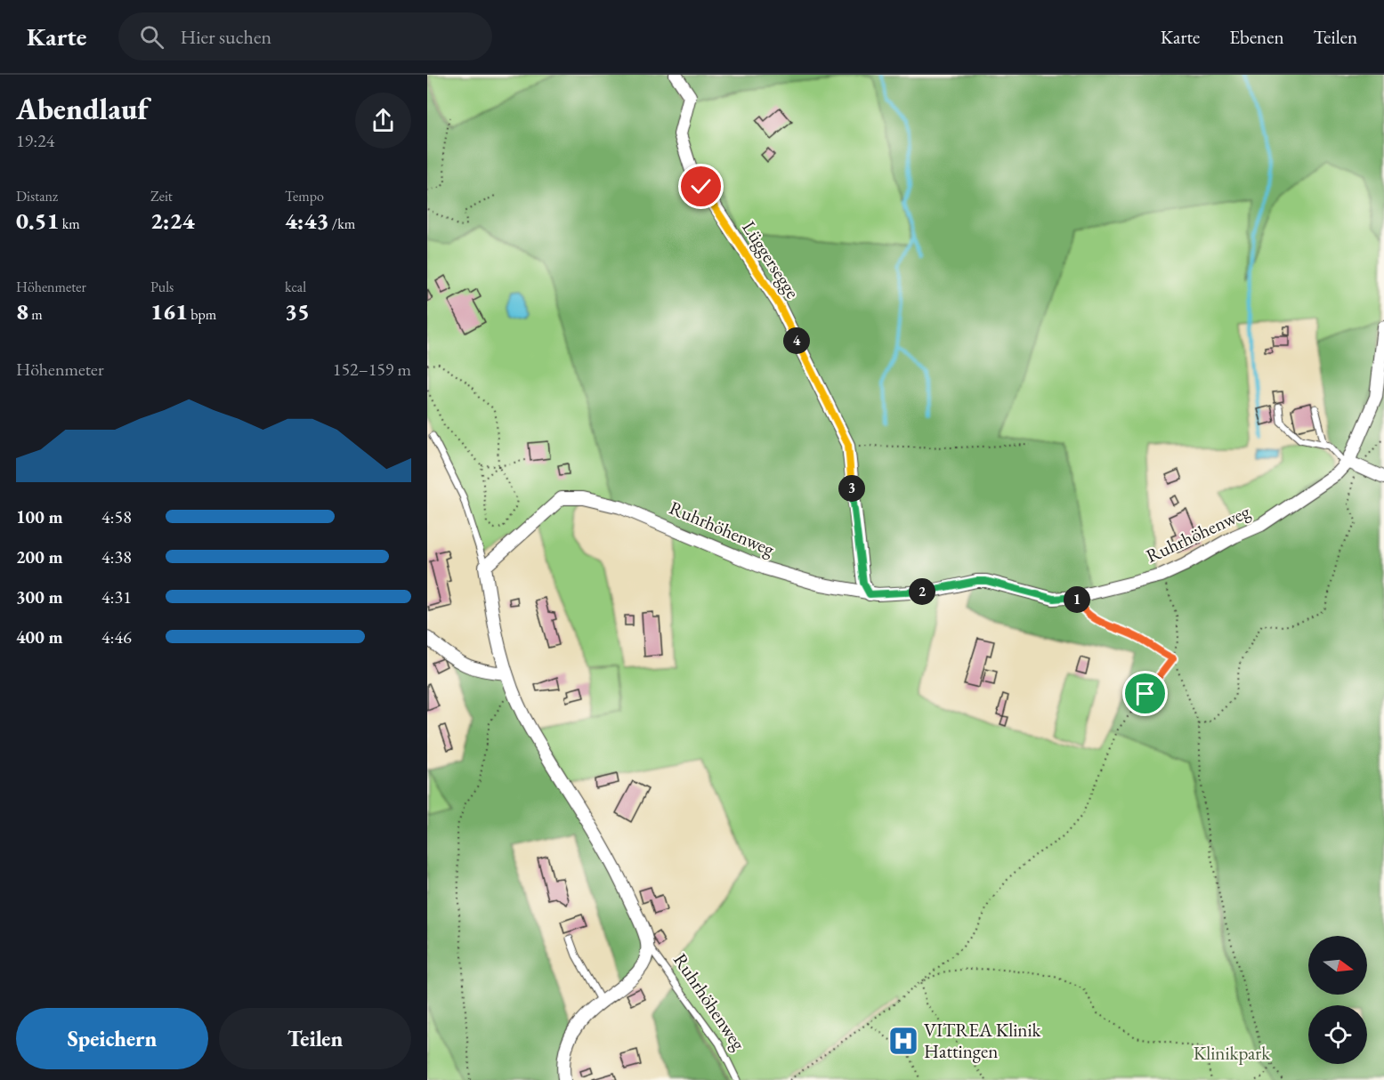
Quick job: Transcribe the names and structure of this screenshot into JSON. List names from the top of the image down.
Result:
{
  "streets": {
    "street": ["Lüggersegge", "Ruhrhöhenweg"]
  },
  "crossings": [
    ["Lüggersegge", "Ruhrhöhenweg"]
  ],
  "parks": ["Klinikpark"],
  "places": {
    "hospital": ["VITREA Klinik Hattingen"]
  },
  "north": "right",
  "page": {
    "header": "Karte",
    "search": "Hier suchen",
    "nav": ["Karte", "Ebenen", "Teilen"],
    "heading": ["Abendlauf", "19:24"],
    "stats": [
      ["Distanz", "0.51 km"],
      ["Zeit", "2:24"],
      ["Tempo", "4:43 /km"],
      ["Höhenmeter", "8 m"],
      ["Puls", "161 bpm"],
      ["kcal", "35"]
    ],
    "pins": [
      "4",
      "3",
      "2",
      "1"
    ],
    "chart": ["Höhenmeter", "152–159 m"],
    "list": [
      {
        "name": "100 m",
        "note": "4:58"
      },
      {
        "name": "200 m",
        "note": "4:38"
      },
      {
        "name": "300 m",
        "note": "4:31"
      },
      {
        "name": "400 m",
        "note": "4:46"
      }
    ],
    "buttons": ["Speichern", "Teilen"]
  }
}
